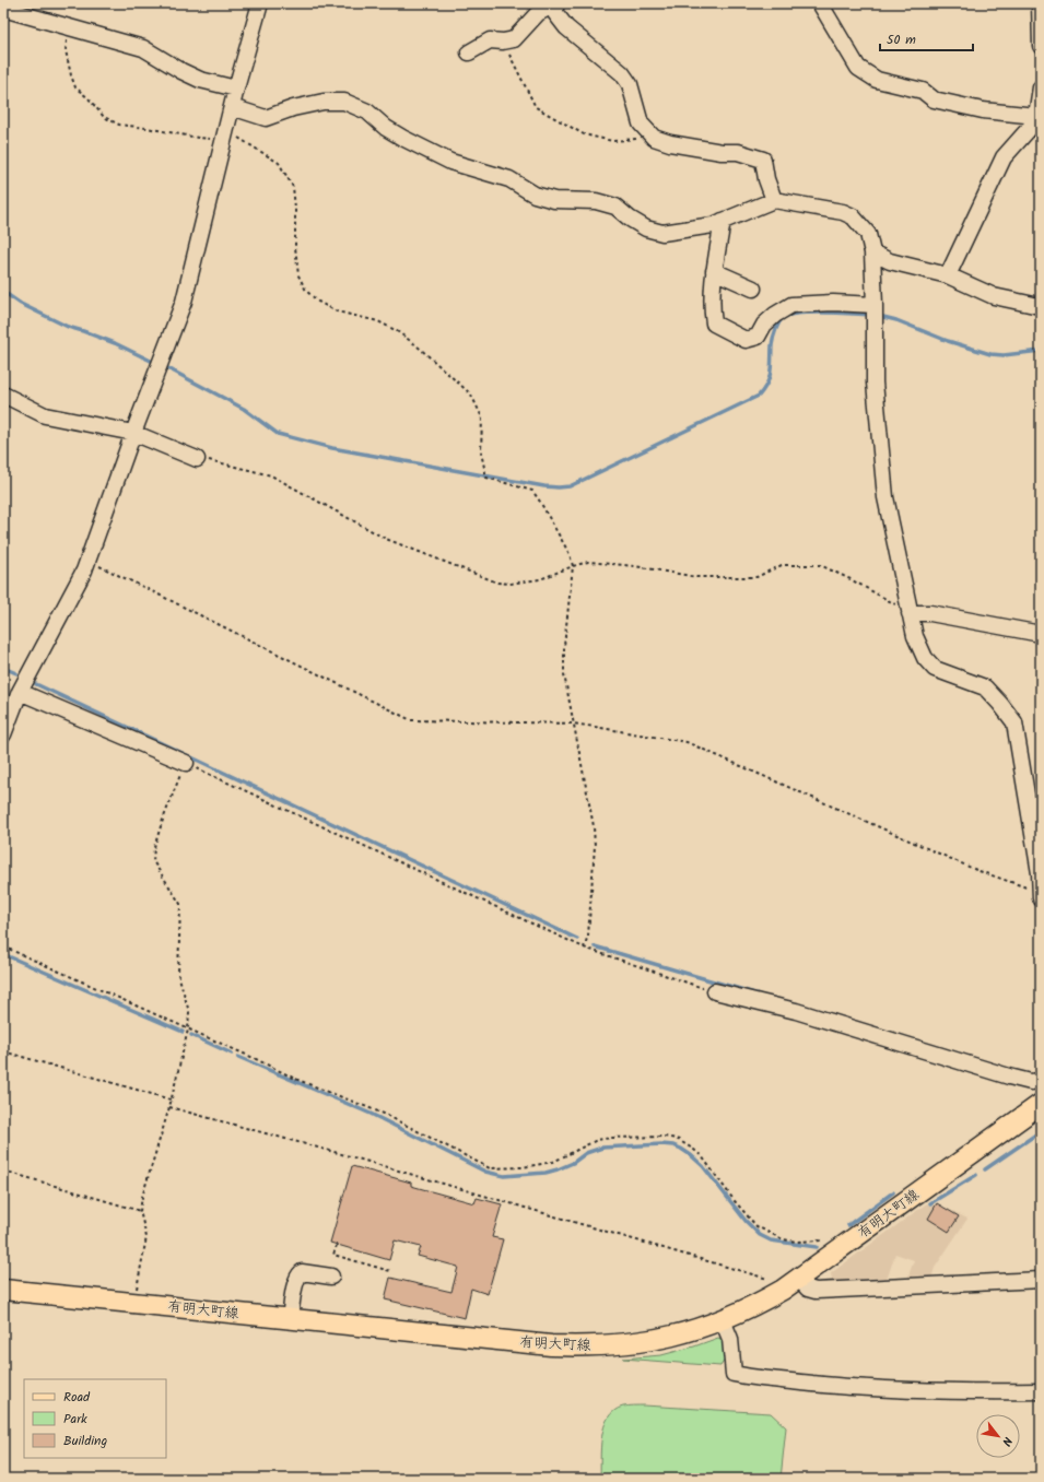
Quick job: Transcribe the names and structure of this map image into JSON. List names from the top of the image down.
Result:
{
  "streets": {
    "main road": ["有明大町線"]
  },
  "legend": ["Road", "Park", "Building"],
  "scale_bar": "50 m",
  "north": "bottom right"
}
